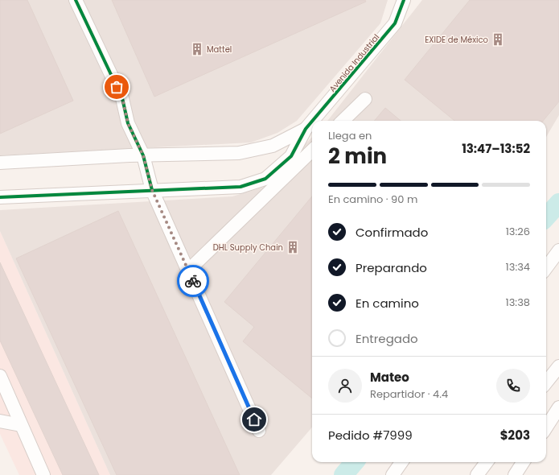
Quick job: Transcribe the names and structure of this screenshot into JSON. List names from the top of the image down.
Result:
{
  "streets": {
    "street": ["Avenida Industrial"]
  },
  "places": {
    "building": ["EXIDE de México", "Mattel", "DHL Supply Chain"]
  },
  "page": {
    "heading": ["2 min", "Llega en", "13:47–13:52"],
    "panel": [
      "Mateo",
      "Repartidor · 4.4",
      "Pedido #7999",
      "$203"
    ],
    "bar": "En camino · 90 m",
    "list": [
      ["Confirmado", "13:26"],
      ["Preparando", "13:34"],
      ["En camino", "13:38"],
      "Entregado"
    ]
  }
}
